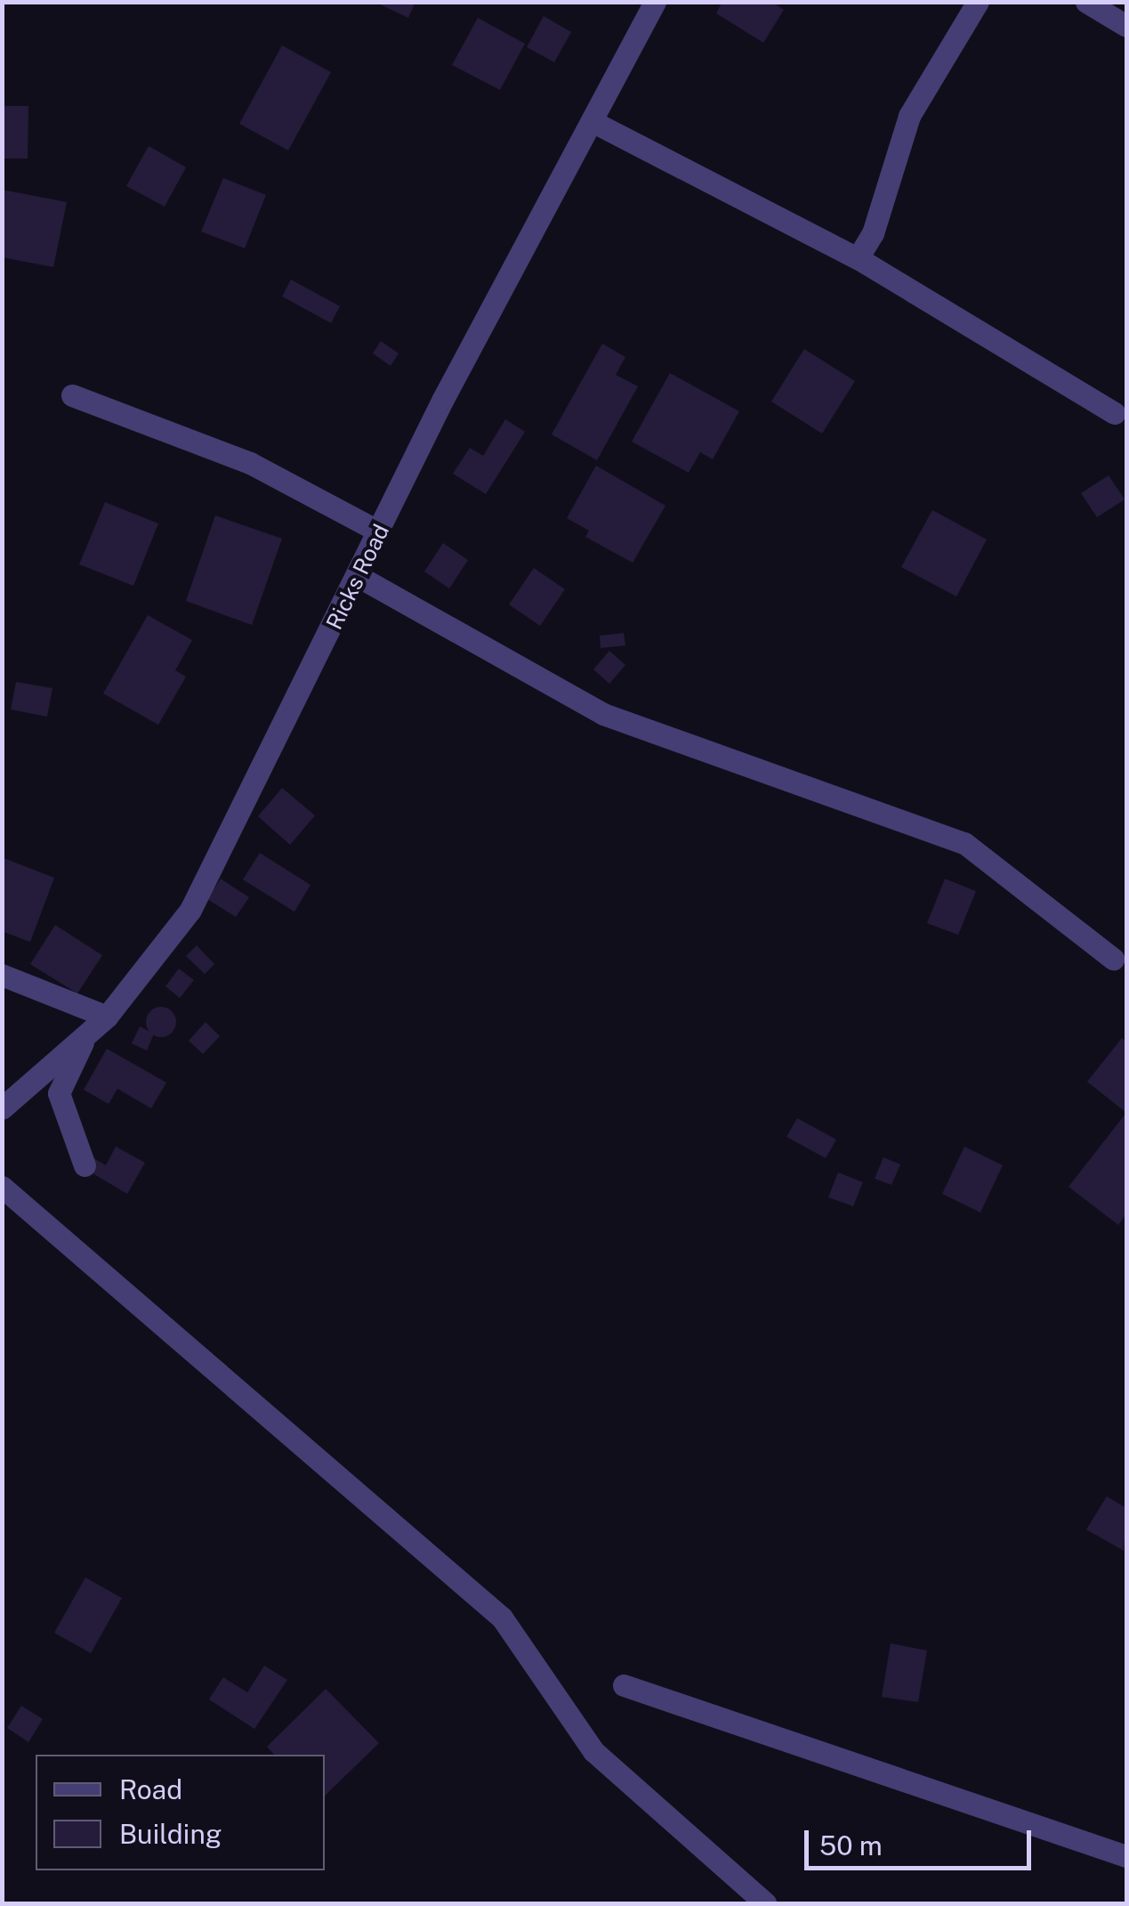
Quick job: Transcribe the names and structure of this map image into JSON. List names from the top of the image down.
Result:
{
  "streets": {
    "street": ["Ricks Road"]
  },
  "legend": ["Road", "Building"],
  "scale_bar": "50 m"
}
